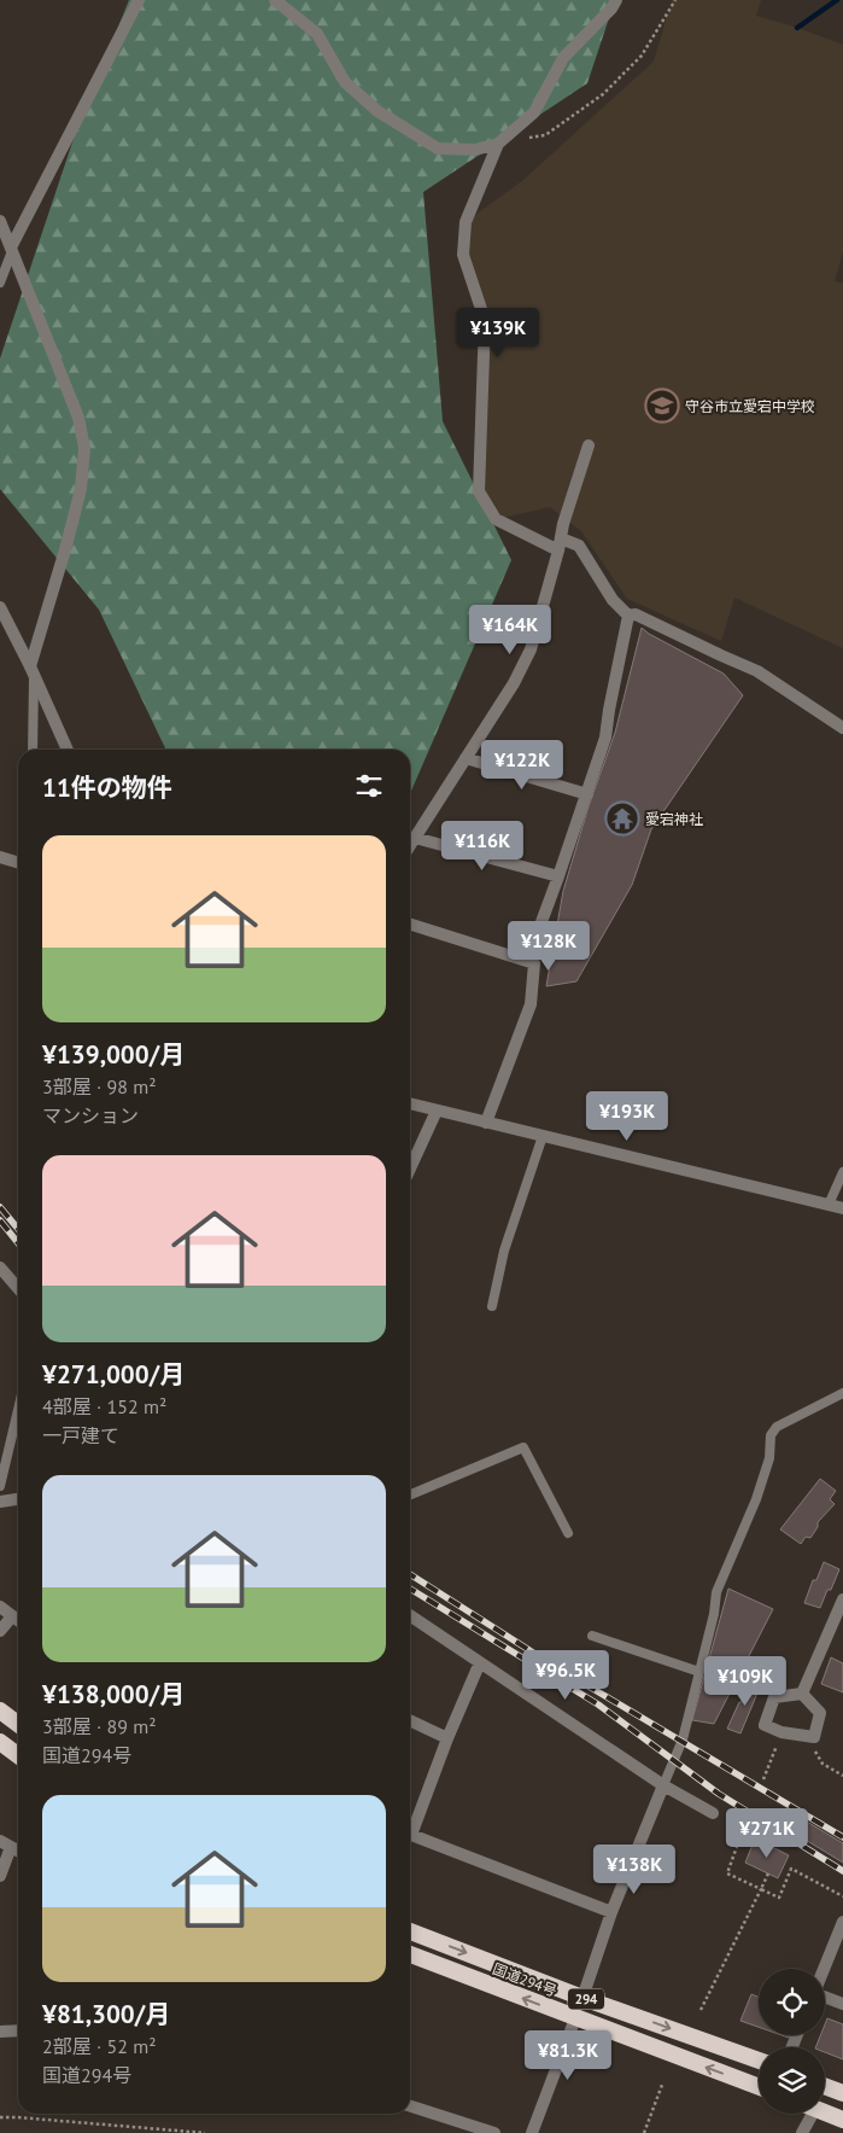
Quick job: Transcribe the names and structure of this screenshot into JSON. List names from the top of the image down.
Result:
{
  "streets": {
    "highway": ["国道294号", "294"]
  },
  "places": {
    "school or university": ["守谷市立愛宕中学校"],
    "temple": ["愛宕神社"]
  },
  "page": {
    "price": [
      "¥139K",
      "¥164K",
      "¥122K",
      "¥116K",
      "¥128K",
      "¥193K",
      "¥96.5K",
      "¥109K",
      "¥271K",
      "¥138K",
      "¥81.3K"
    ],
    "heading": "11件の物件",
    "list": [
      {
        "name": "¥139,000/月",
        "note": "3部屋 · 98 m² · マンション"
      },
      {
        "name": "¥271,000/月",
        "note": "4部屋 · 152 m² · 一戸建て"
      },
      {
        "name": "¥138,000/月",
        "note": "3部屋 · 89 m² · 国道294号"
      },
      {
        "name": "¥81,300/月",
        "note": "2部屋 · 52 m² · 国道294号"
      }
    ]
  }
}
